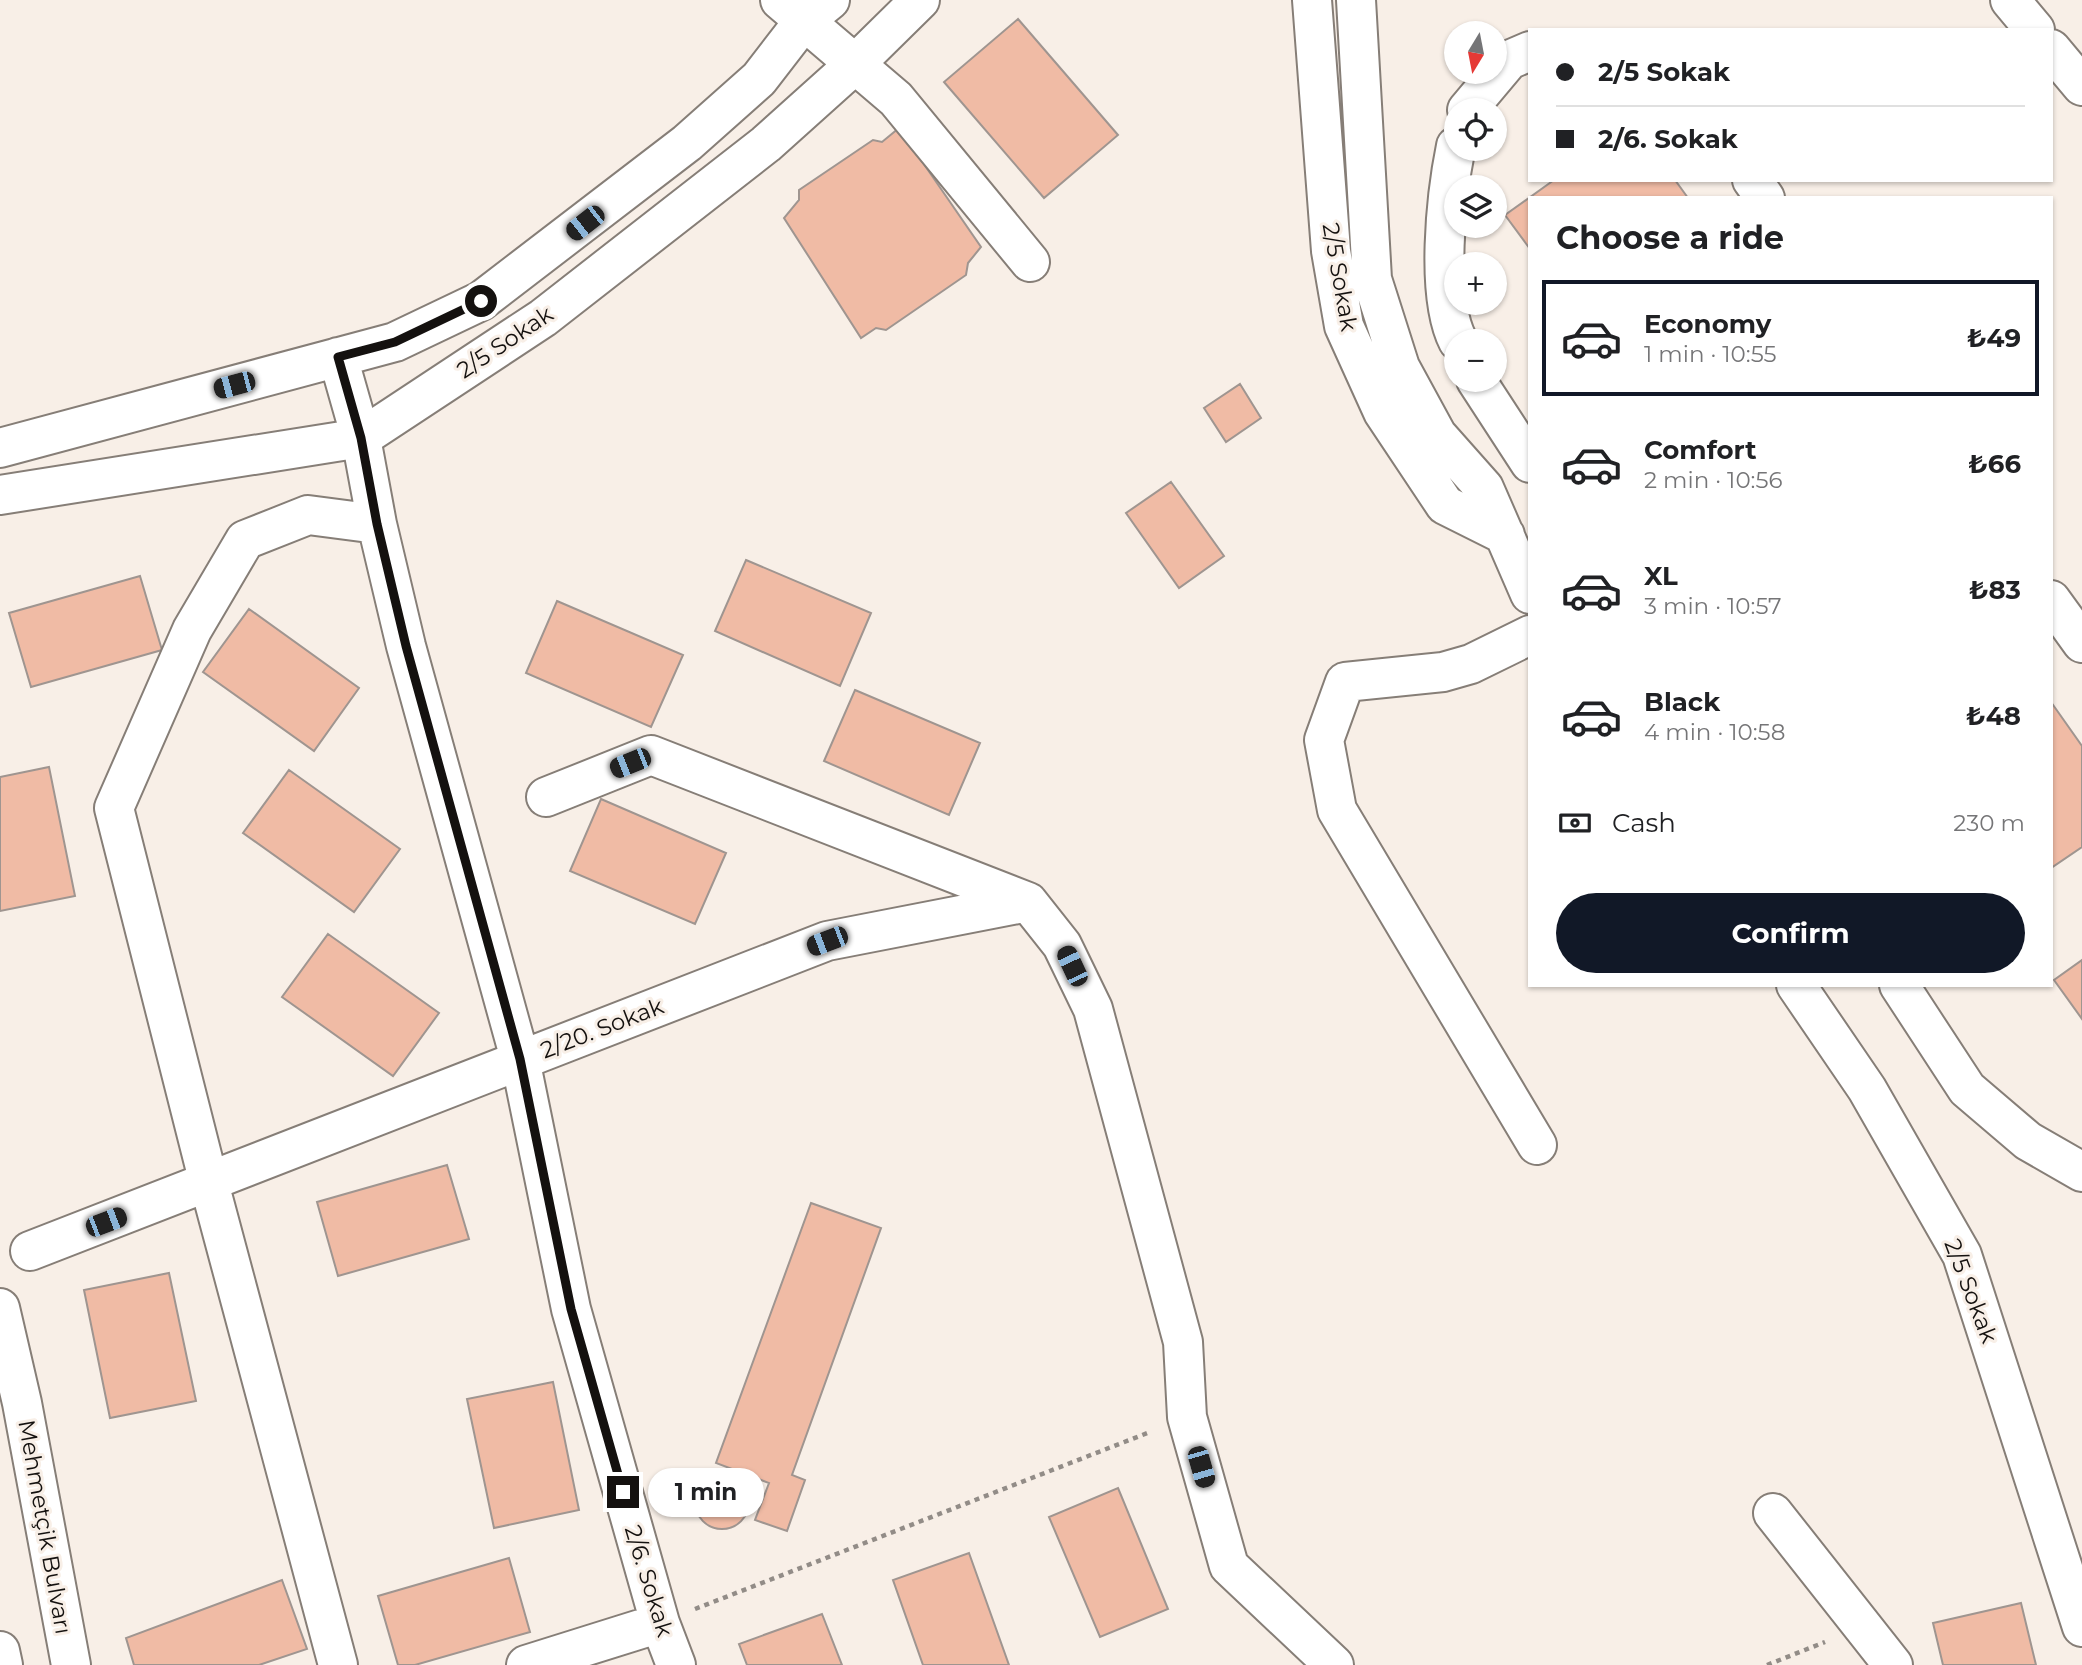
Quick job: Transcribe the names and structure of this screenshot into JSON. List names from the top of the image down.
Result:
{
  "streets": {
    "main road": [
      "2/5 Sokak",
      "2/20. Sokak",
      "Mehmetçik Bulvarı",
      "2/6. Sokak"
    ]
  },
  "crossings": [
    ["2/5 Sokak", "2/6. Sokak"],
    ["2/20. Sokak", "2/6. Sokak"]
  ],
  "north": "bottom",
  "page": {
    "map_buttons": ["+", "−"],
    "banner": ["2/5 Sokak", "2/6. Sokak"],
    "heading": "Choose a ride",
    "list": [
      {
        "name": "Economy",
        "note": "1 min · 10:55",
        "value": "₺49"
      },
      {
        "name": "Comfort",
        "note": "2 min · 10:56",
        "value": "₺66"
      },
      {
        "name": "XL",
        "note": "3 min · 10:57",
        "value": "₺83"
      },
      {
        "name": "Black",
        "note": "4 min · 10:58",
        "value": "₺48"
      }
    ],
    "pay": ["Cash", "230 m"],
    "buttons": "Confirm",
    "bubble": "1 min"
  }
}
